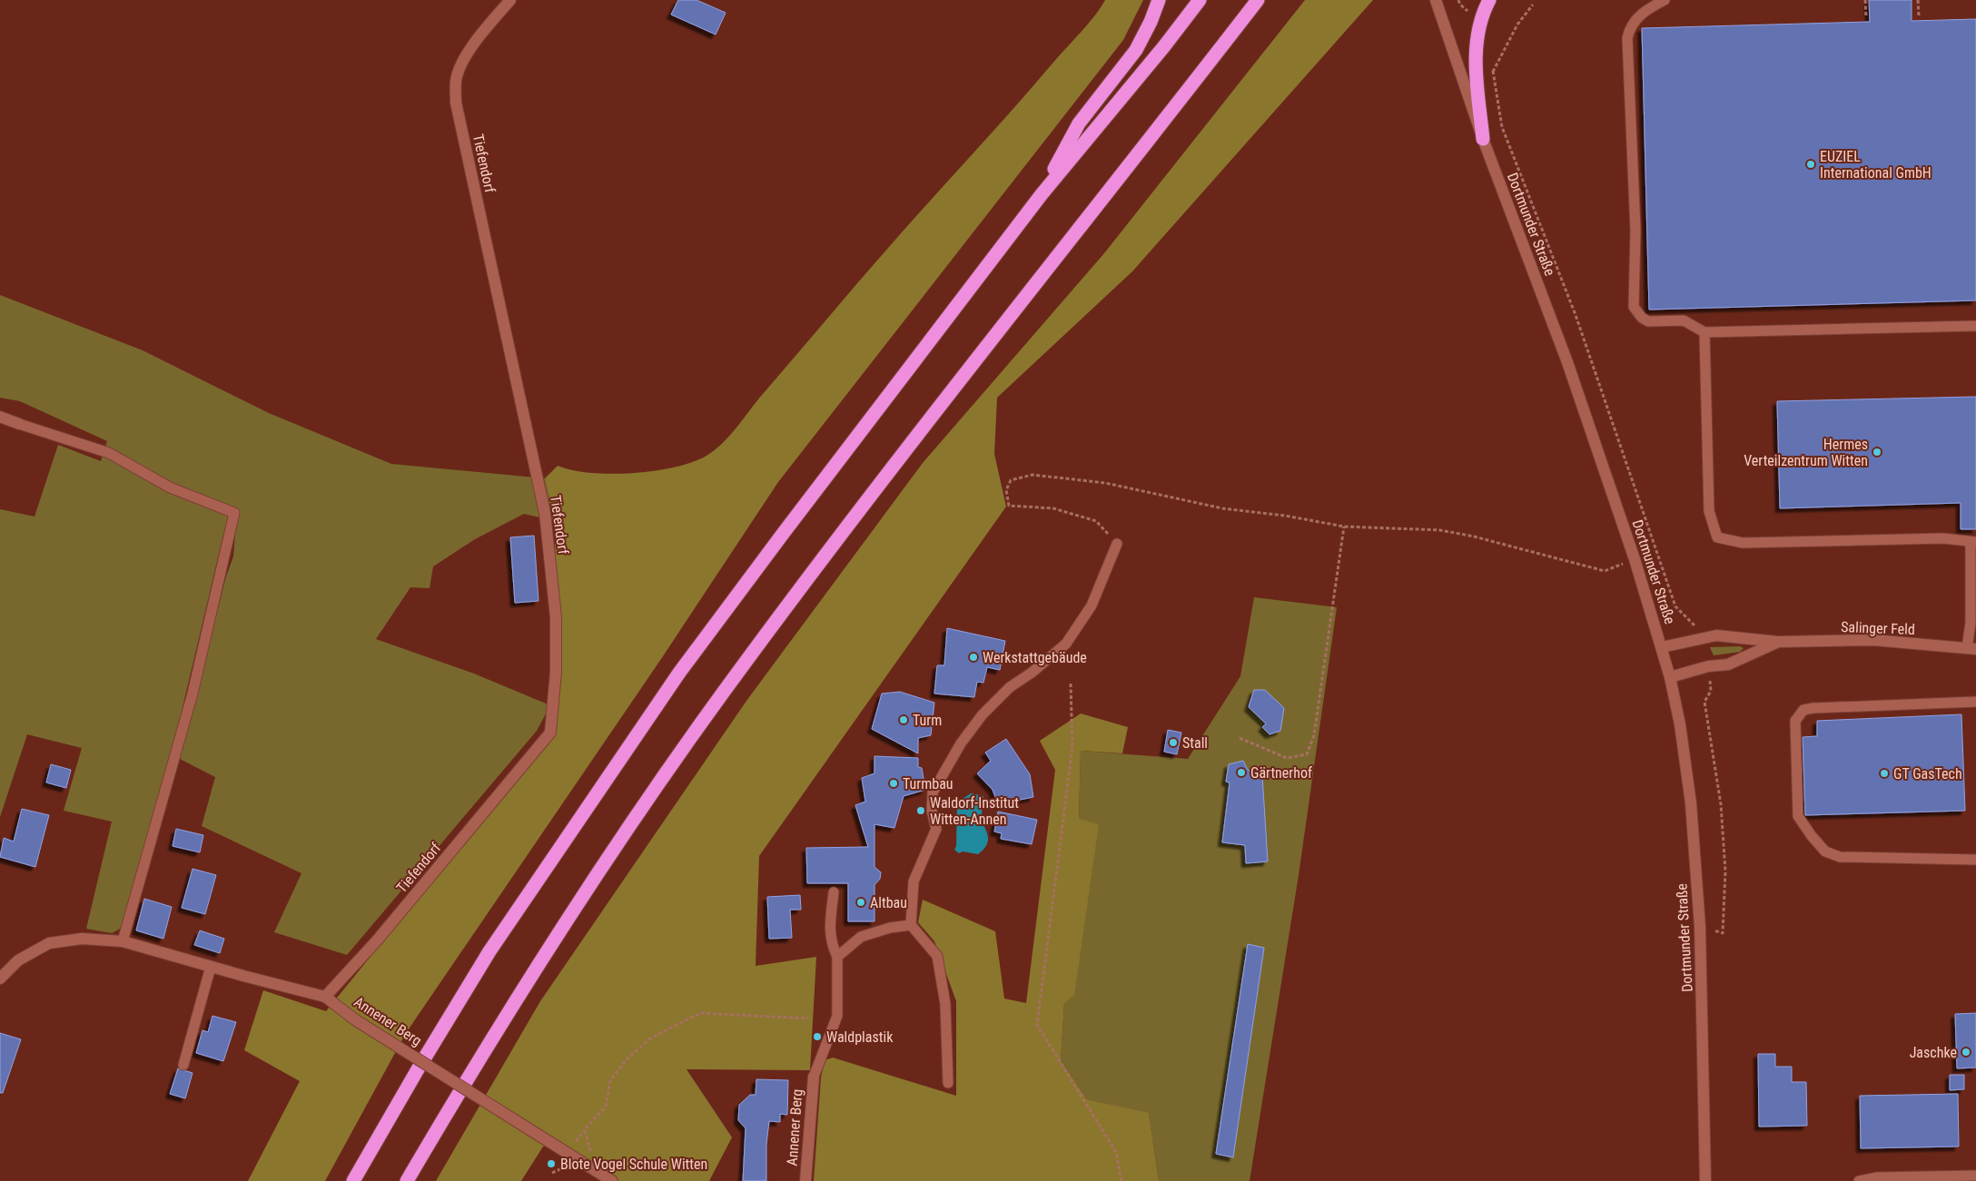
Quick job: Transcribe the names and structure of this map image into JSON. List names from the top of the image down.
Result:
{
  "streets": {
    "street": [
      "Tiefendorf",
      "Dortmunder Straße",
      "Salinger Feld",
      "Annener Berg"
    ]
  },
  "crossings": [
    ["Tiefendorf", "Annener Berg"],
    ["Dortmunder Straße", "Salinger Feld"]
  ],
  "places": [
    "EUZIEL International GmbH",
    "Hermes Verteilzentrum Witten",
    "Werkstattgebäude",
    "Turm",
    "Stall",
    "Gärtnerhof",
    "GT GasTech",
    "Turmbau",
    "Waldorf-Institut Witten-Annen",
    "Altbau",
    "Waldplastik",
    "Jaschke",
    "Blote Vogel Schule Witten"
  ]
}
